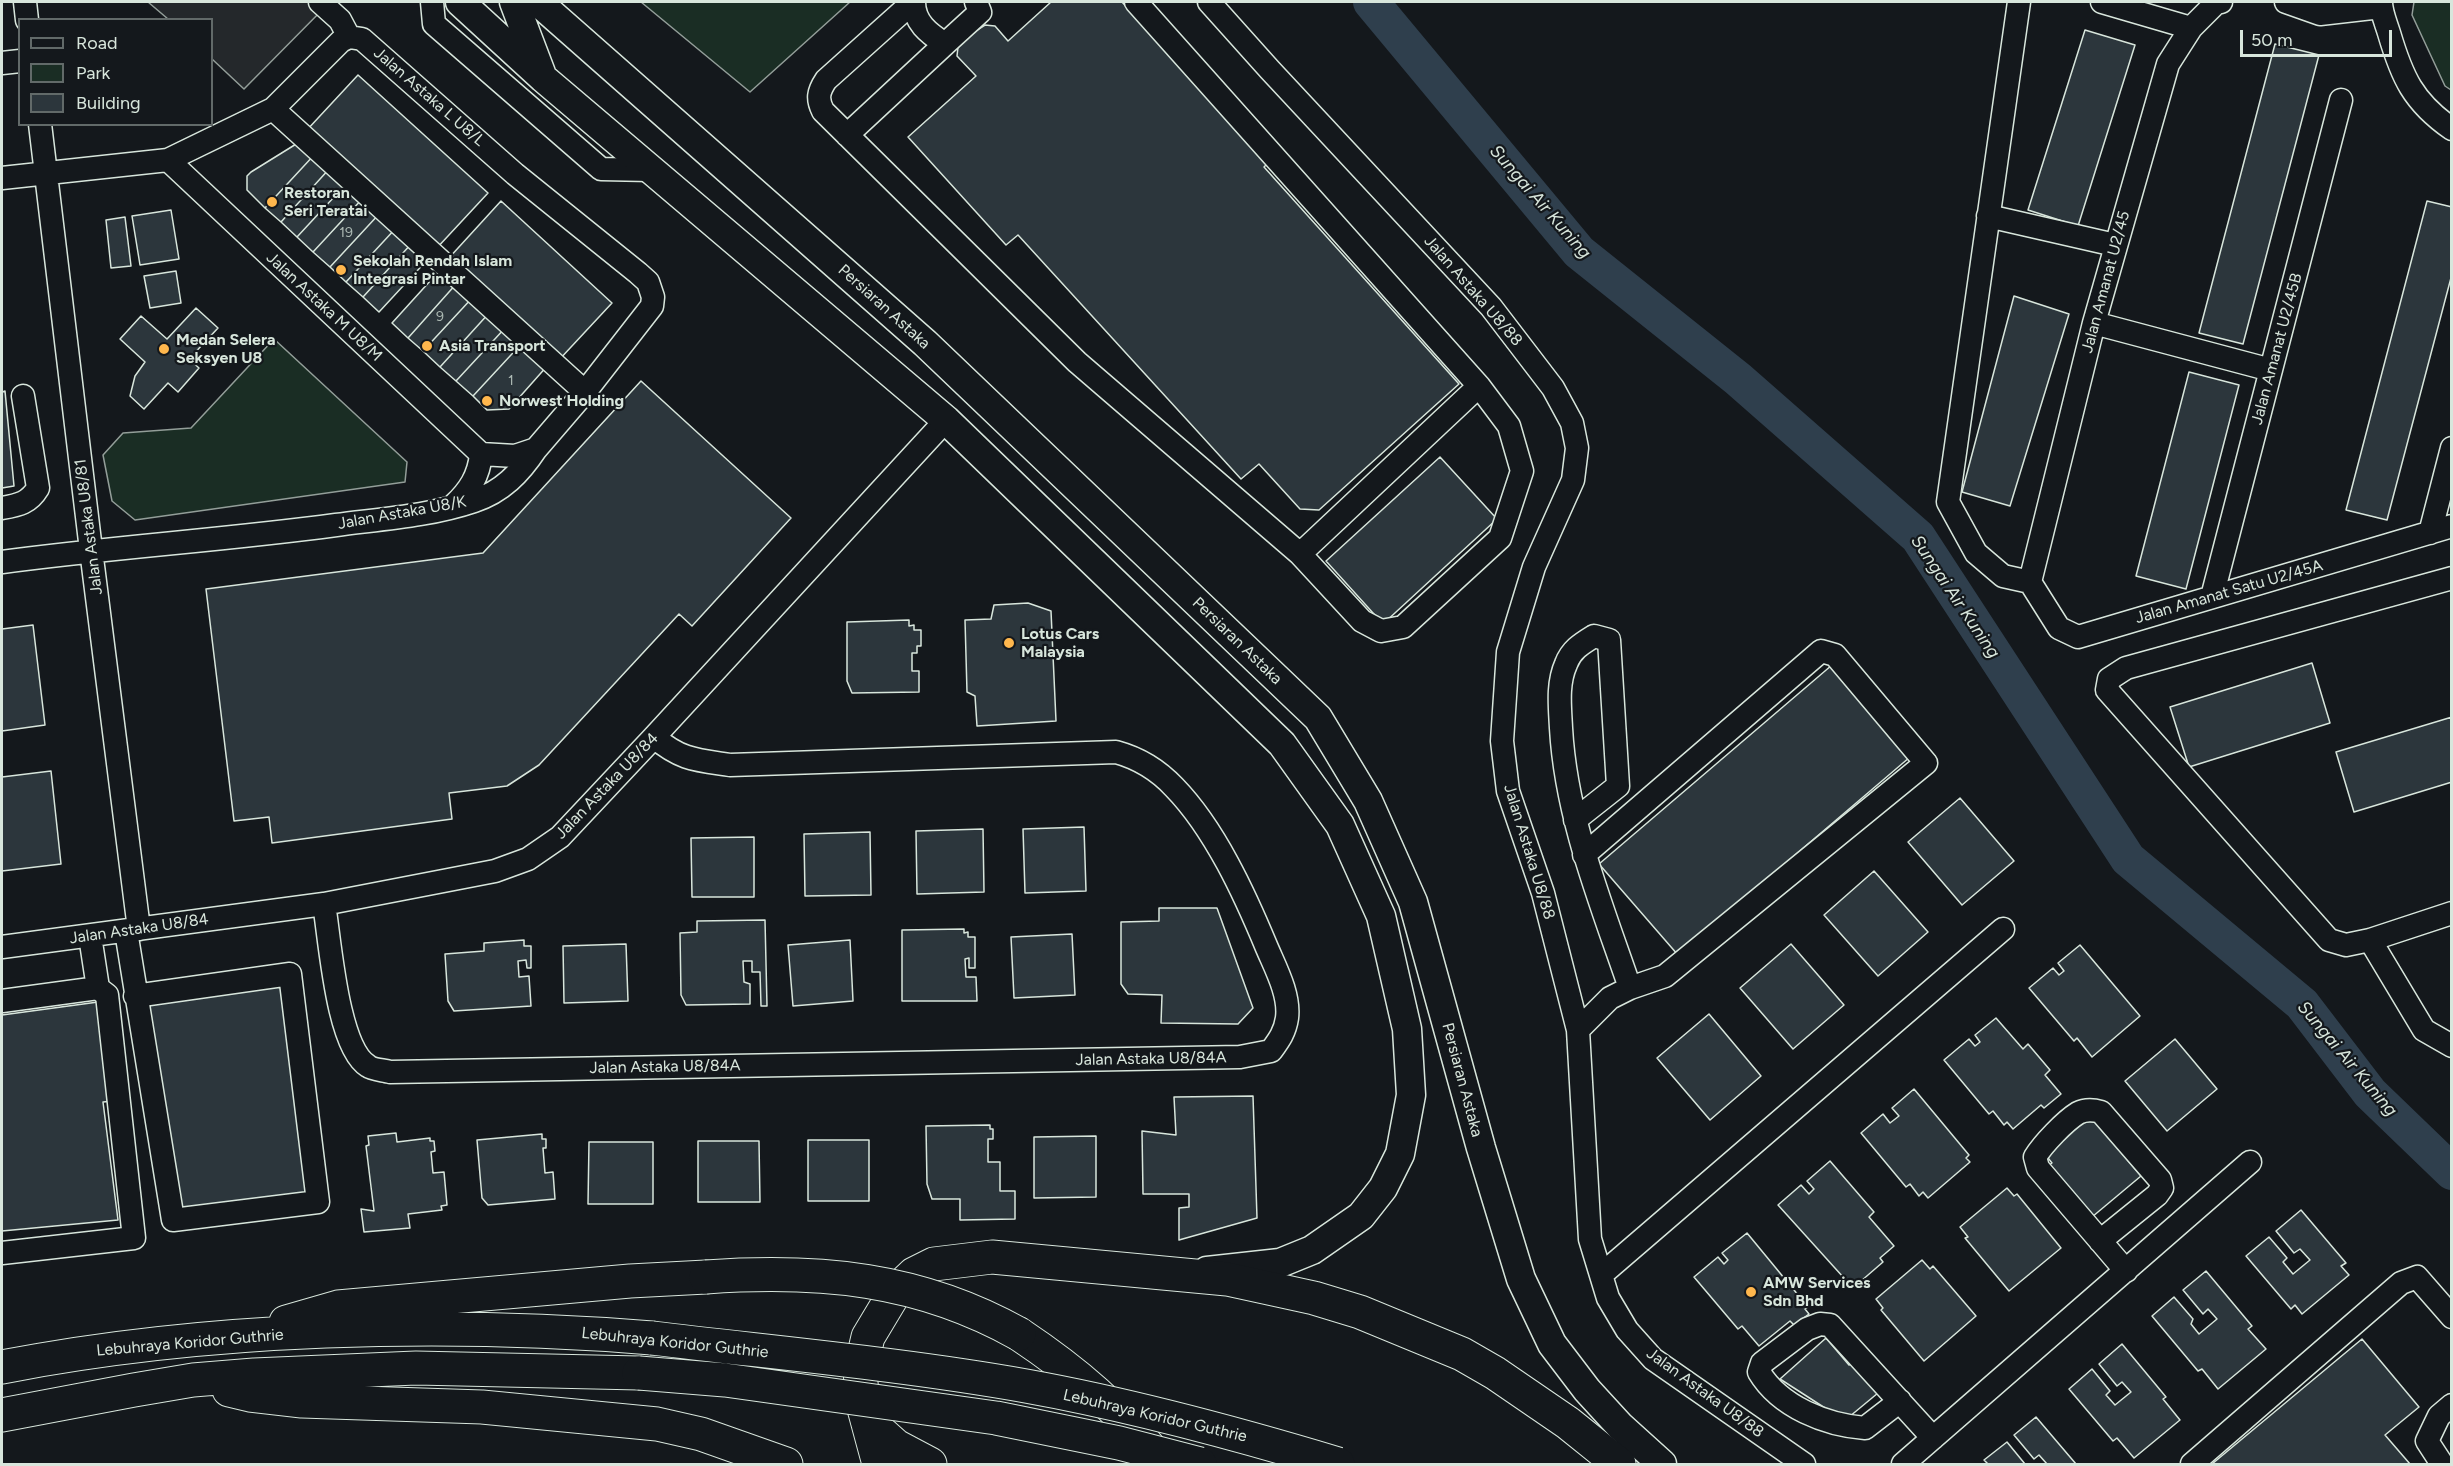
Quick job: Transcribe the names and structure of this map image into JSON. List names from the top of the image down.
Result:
{
  "streets": {
    "highway": ["Lebuhraya Koridor Guthrie"],
    "main road": ["Persiaran Astaka"],
    "street": [
      "Jalan Astaka L U8/L",
      "Jalan Amanat U2/45",
      "Jalan Astaka U8/88",
      "Jalan Astaka M U8/M",
      "Jalan Amanat U2/45B",
      "Jalan Astaka U8/K",
      "Jalan Astaka U8/81",
      "Jalan Amanat Satu U2/45A",
      "Jalan Astaka U8/84",
      "Jalan Astaka U8/84A"
    ]
  },
  "crossings": [
    ["Jalan Astaka L U8/L", "Jalan Astaka U8/K"],
    ["Jalan Amanat U2/45", "Jalan Amanat Satu U2/45A"],
    ["Jalan Amanat U2/45B", "Jalan Amanat Satu U2/45A"],
    ["Jalan Astaka U8/K", "Jalan Astaka U8/81"],
    ["Jalan Astaka U8/81", "Jalan Astaka U8/84"],
    ["Jalan Astaka U8/84", "Jalan Astaka U8/84A"]
  ],
  "water": ["Sungai Air Kuning"],
  "places": [
    "Restoran Seri Teratai",
    "Sekolah Rendah Islam Integrasi Pintar",
    "Asia Transport",
    "Medan Selera Seksyen U8",
    "Norwest Holding",
    "Lotus Cars Malaysia",
    "AMW Services Sdn Bhd"
  ],
  "house_numbers": ["19", "9", "1"],
  "legend": ["Road", "Park", "Building"],
  "scale_bar": "50 m"
}
